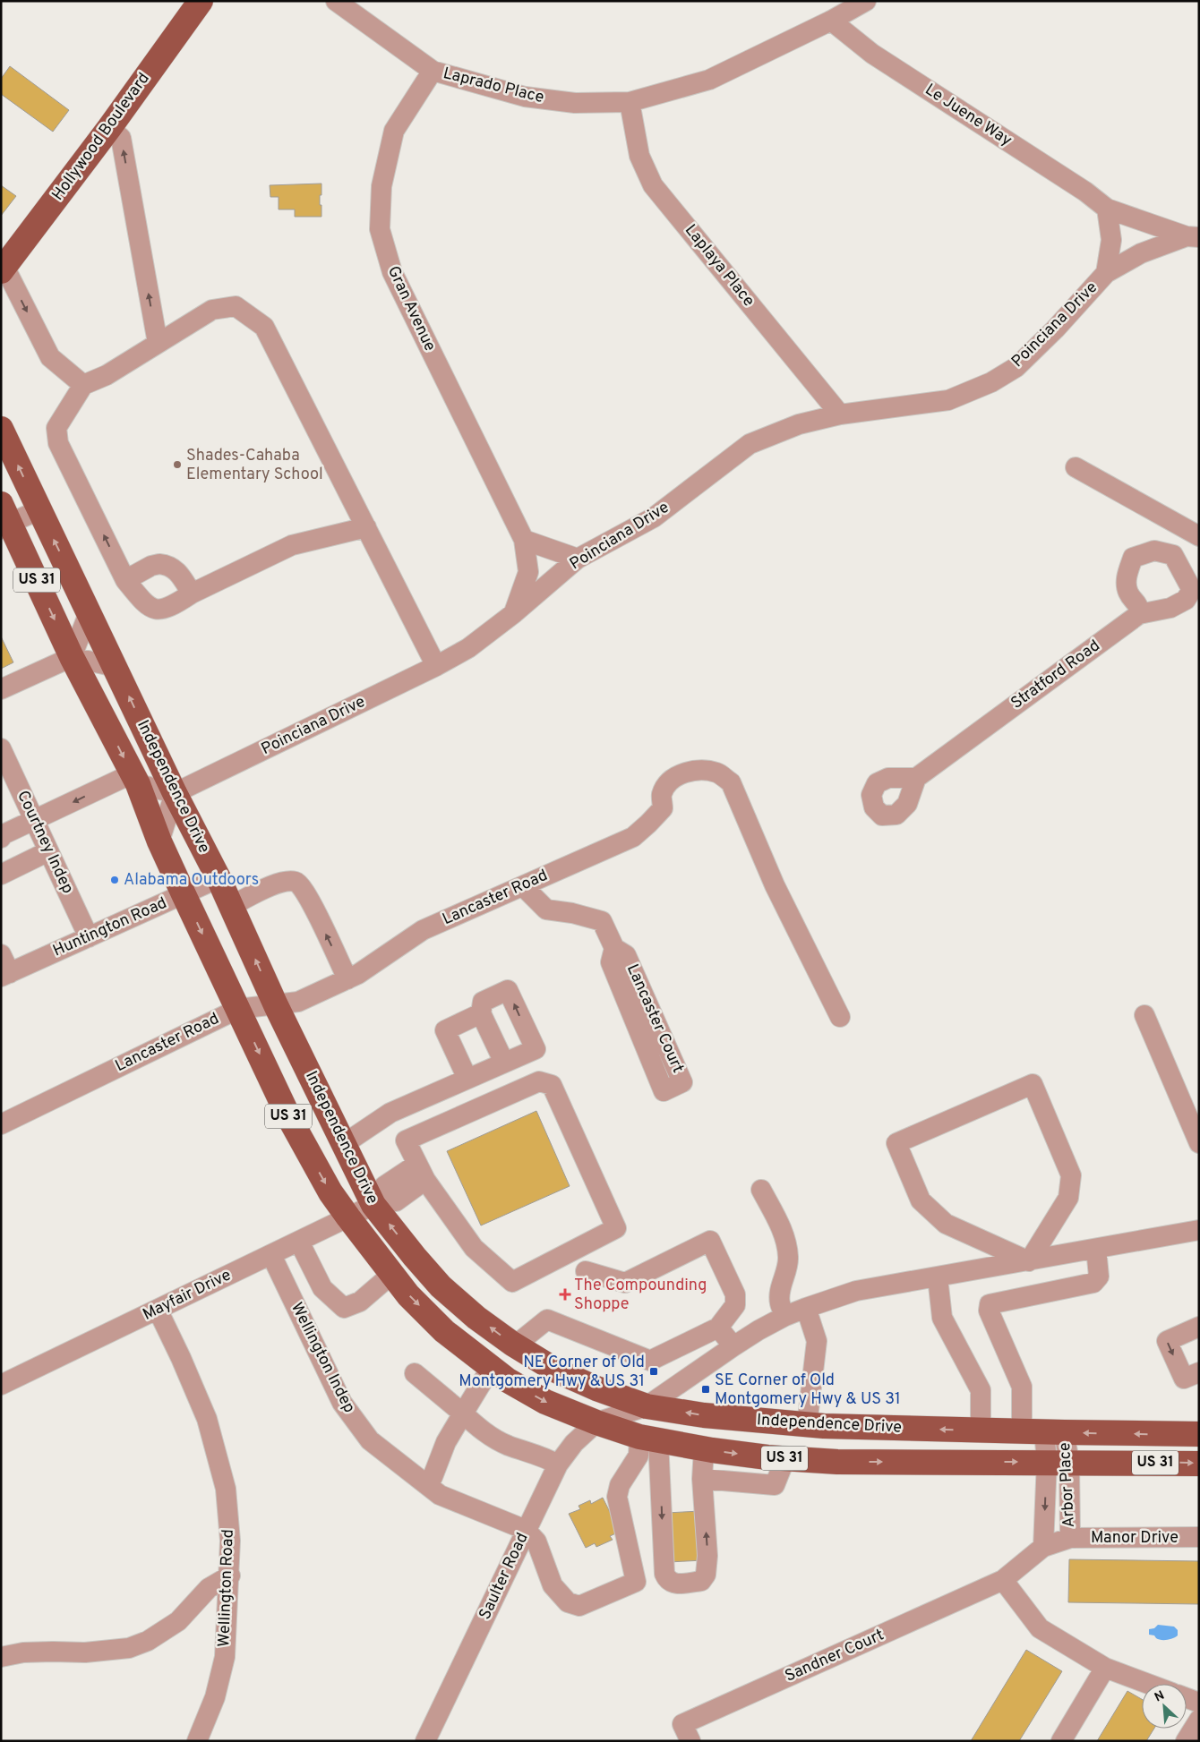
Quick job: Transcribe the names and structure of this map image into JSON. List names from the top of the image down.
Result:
{
  "streets": {
    "main road": ["Hollywood Boulevard", "US 31", "Independence Drive"],
    "street": [
      "Laprado Place",
      "Le Juene Way",
      "Laplaya Place",
      "Gran Avenue",
      "Poinciana Drive",
      "Stratford Road",
      "Courtney Indep",
      "Lancaster Road",
      "Huntington Road",
      "Lancaster Court",
      "Mayfair Drive",
      "Wellington Indep",
      "Arbor Place",
      "Manor Drive",
      "Saulter Road",
      "Wellington Road",
      "Sandner Court"
    ]
  },
  "crossings": [
    ["Laprado Place", "Le Juene Way"],
    ["Laprado Place", "Laplaya Place"],
    ["Laprado Place", "Gran Avenue"],
    ["Le Juene Way", "Poinciana Drive"],
    ["Laplaya Place", "Poinciana Drive"],
    ["Gran Avenue", "Poinciana Drive"],
    ["Poinciana Drive", "Independence Drive"],
    ["Independence Drive", "Lancaster Road"],
    ["Independence Drive", "Huntington Road"],
    ["Independence Drive", "Mayfair Drive"],
    ["Independence Drive", "Arbor Place"],
    ["Independence Drive", "Saulter Road"],
    ["Courtney Indep", "Huntington Road"],
    ["Lancaster Road", "Lancaster Court"],
    ["Mayfair Drive", "Wellington Indep"],
    ["Mayfair Drive", "Wellington Road"],
    ["Wellington Indep", "Saulter Road"],
    ["Arbor Place", "Manor Drive"],
    ["Arbor Place", "Sandner Court"]
  ],
  "places": {
    "other": ["Shades-Cahaba Elementary School", "Alabama Outdoors"],
    "health": ["The Compounding Shoppe"],
    "transit": ["NE Corner of Old Montgomery Hwy & US 31", "SE Corner of Old Montgomery Hwy & US 31"]
  },
  "north": "top left"
}
